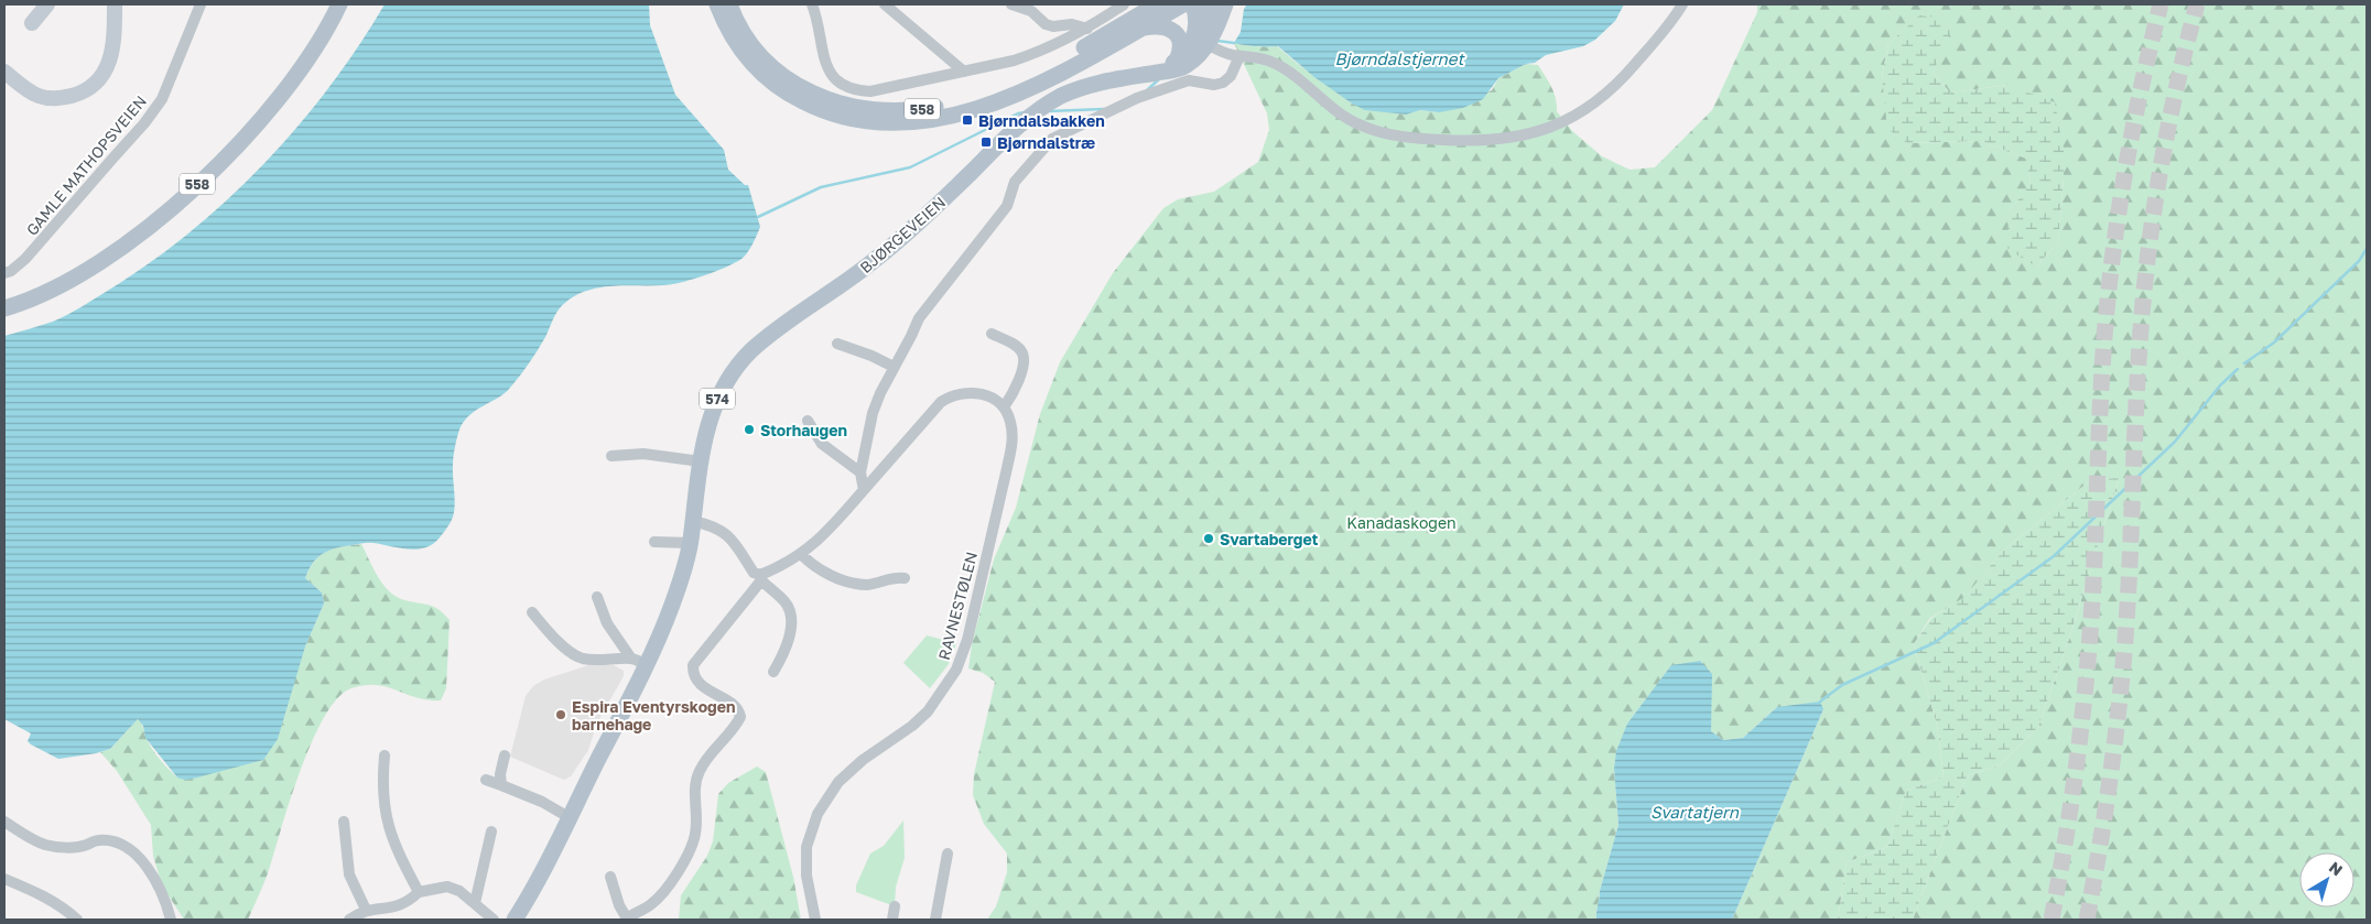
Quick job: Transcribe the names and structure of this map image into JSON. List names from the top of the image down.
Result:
{
  "streets": {
    "main road": ["558", "BJØRGEVEIEN", "574"],
    "street": ["GAMLE MATHOPSVEIEN", "RAVNESTØLEN"]
  },
  "water": ["Bjørndalstjernet", "Svartatjern"],
  "parks": ["Kanadaskogen"],
  "places": {
    "transit": ["Bjørndalsbakken", "Bjørndalstræ"],
    "other": ["Storhaugen", "Svartaberget", "Espira Eventyrskogen barnehage"]
  },
  "north": "top right"
}
